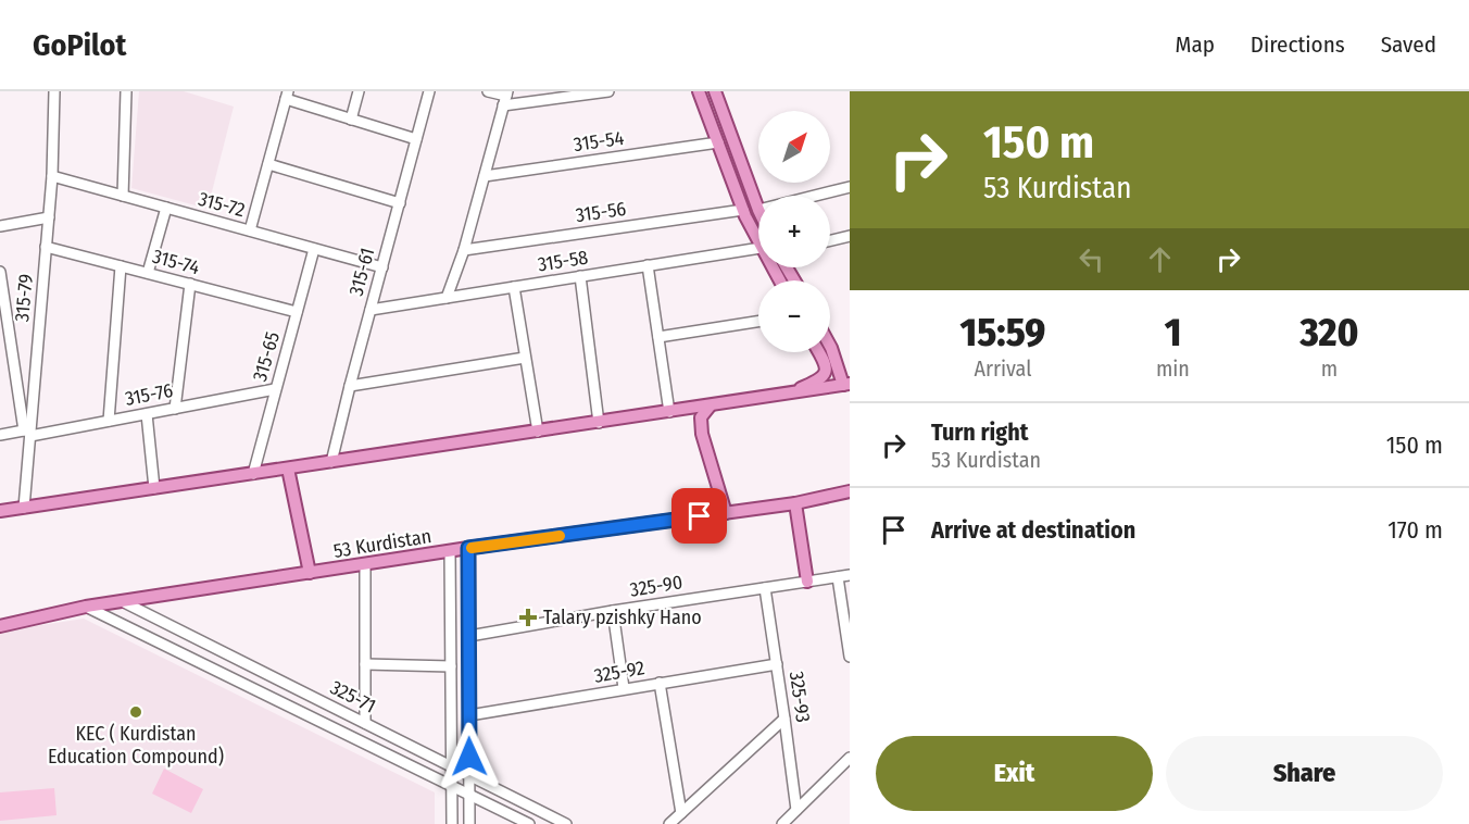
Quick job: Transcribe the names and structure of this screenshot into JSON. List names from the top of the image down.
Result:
{
  "streets": {
    "main road": ["53 Kurdistan"],
    "street": [
      "315-54",
      "315-72",
      "315-56",
      "315-58",
      "315-74",
      "315-61",
      "315-79",
      "315-65",
      "315-76",
      "325-90",
      "325-92",
      "325-71",
      "325-93"
    ]
  },
  "crossings": [
    ["315-72", "315-61"],
    ["315-72", "315-79"],
    ["315-72", "315-65"],
    ["315-58", "315-61"],
    ["315-74", "315-79"],
    ["315-74", "315-65"],
    ["315-79", "315-76"],
    ["315-65", "315-76"],
    ["53 Kurdistan", "325-71"],
    ["325-90", "325-93"],
    ["325-92", "325-93"]
  ],
  "places": {
    "health": ["Talary pzishky Hano"],
    "other": ["KEC ( Kurdistan Education Compound)"]
  },
  "north": "top right",
  "page": {
    "header": "GoPilot",
    "nav": ["Map", "Directions", "Saved"],
    "turn": ["150 m", "53 Kurdistan"],
    "map_buttons": ["+", "−"],
    "eta": [
      "15:59",
      "Arrival",
      "1",
      "min",
      "320",
      "m"
    ],
    "list": [
      {
        "name": "Turn right",
        "note": "53 Kurdistan",
        "value": "150 m"
      },
      {
        "name": "Arrive at destination",
        "value": "170 m"
      }
    ],
    "buttons": ["Exit", "Share"]
  }
}
